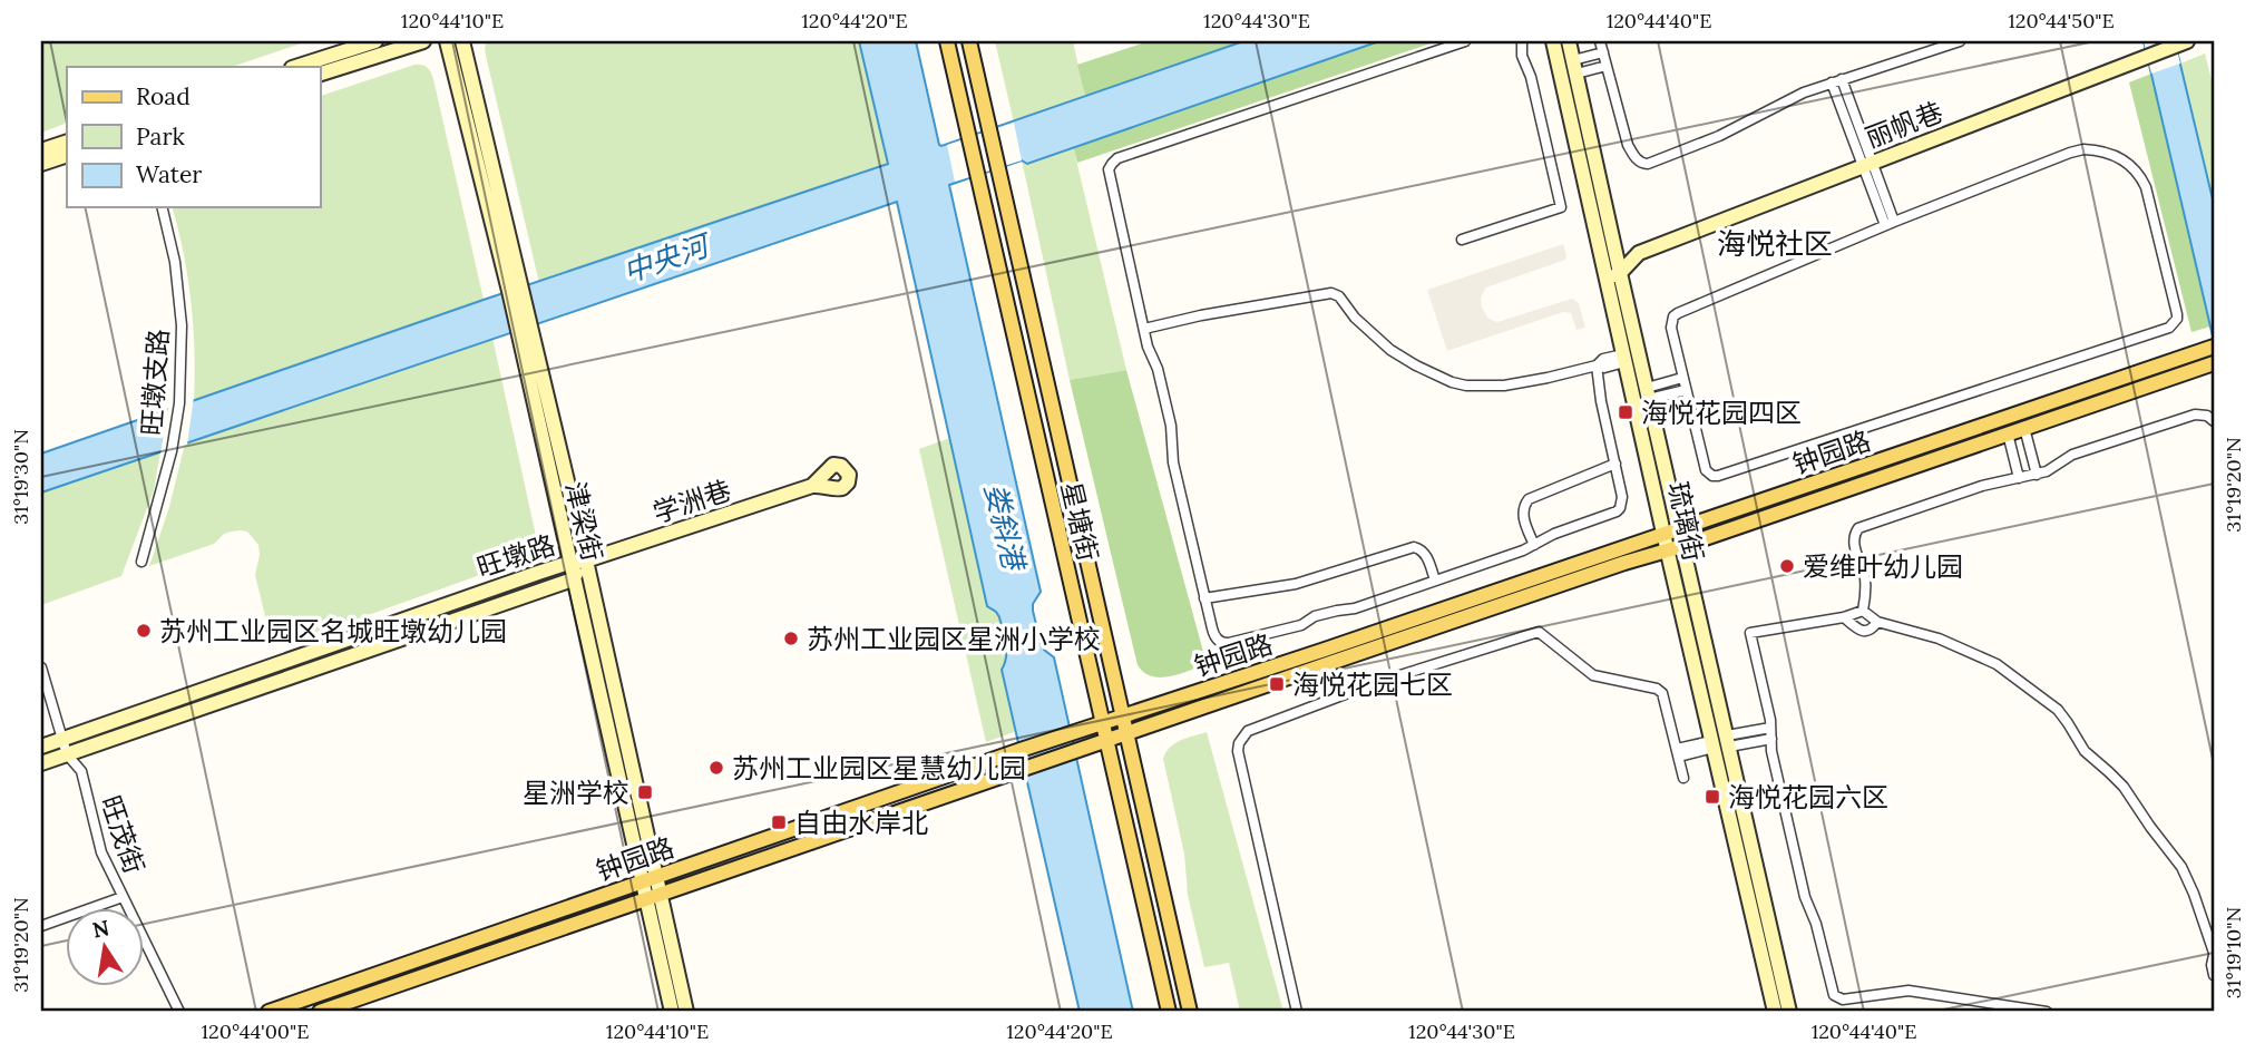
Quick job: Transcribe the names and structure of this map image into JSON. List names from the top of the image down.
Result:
{
  "streets": {
    "main road": [
      "丽帆巷",
      "钟园路",
      "学洲巷",
      "津梁街",
      "星塘街",
      "琉璃街",
      "旺墩路"
    ],
    "street": ["旺墩支路", "旺茂街"]
  },
  "crossings": [
    ["丽帆巷", "琉璃街"],
    ["钟园路", "津梁街"],
    ["钟园路", "星塘街"],
    ["钟园路", "琉璃街"],
    ["学洲巷", "津梁街"],
    ["学洲巷", "旺墩路"],
    ["津梁街", "旺墩路"],
    ["旺墩路", "旺茂街"]
  ],
  "districts": ["海悦社区"],
  "water": ["中央河", "娄斜港"],
  "places": {
    "transit": [
      "海悦花园四区",
      "海悦花园七区",
      "星洲学校",
      "海悦花园六区",
      "自由水岸北"
    ],
    "other": [
      "爱维叶幼儿园",
      "苏州工业园区名城旺墩幼儿园",
      "苏州工业园区星洲小学校",
      "苏州工业园区星慧幼儿园"
    ]
  },
  "legend": ["Road", "Park", "Water"],
  "north": "top",
  "coordinates": [
    "120°44'10\"E",
    "120°44'20\"E",
    "120°44'30\"E",
    "120°44'40\"E",
    "120°44'50\"E",
    "31°19'30\"N",
    "31°19'20\"N",
    "31°19'10\"N",
    "120°44'00\"E"
  ]
}
